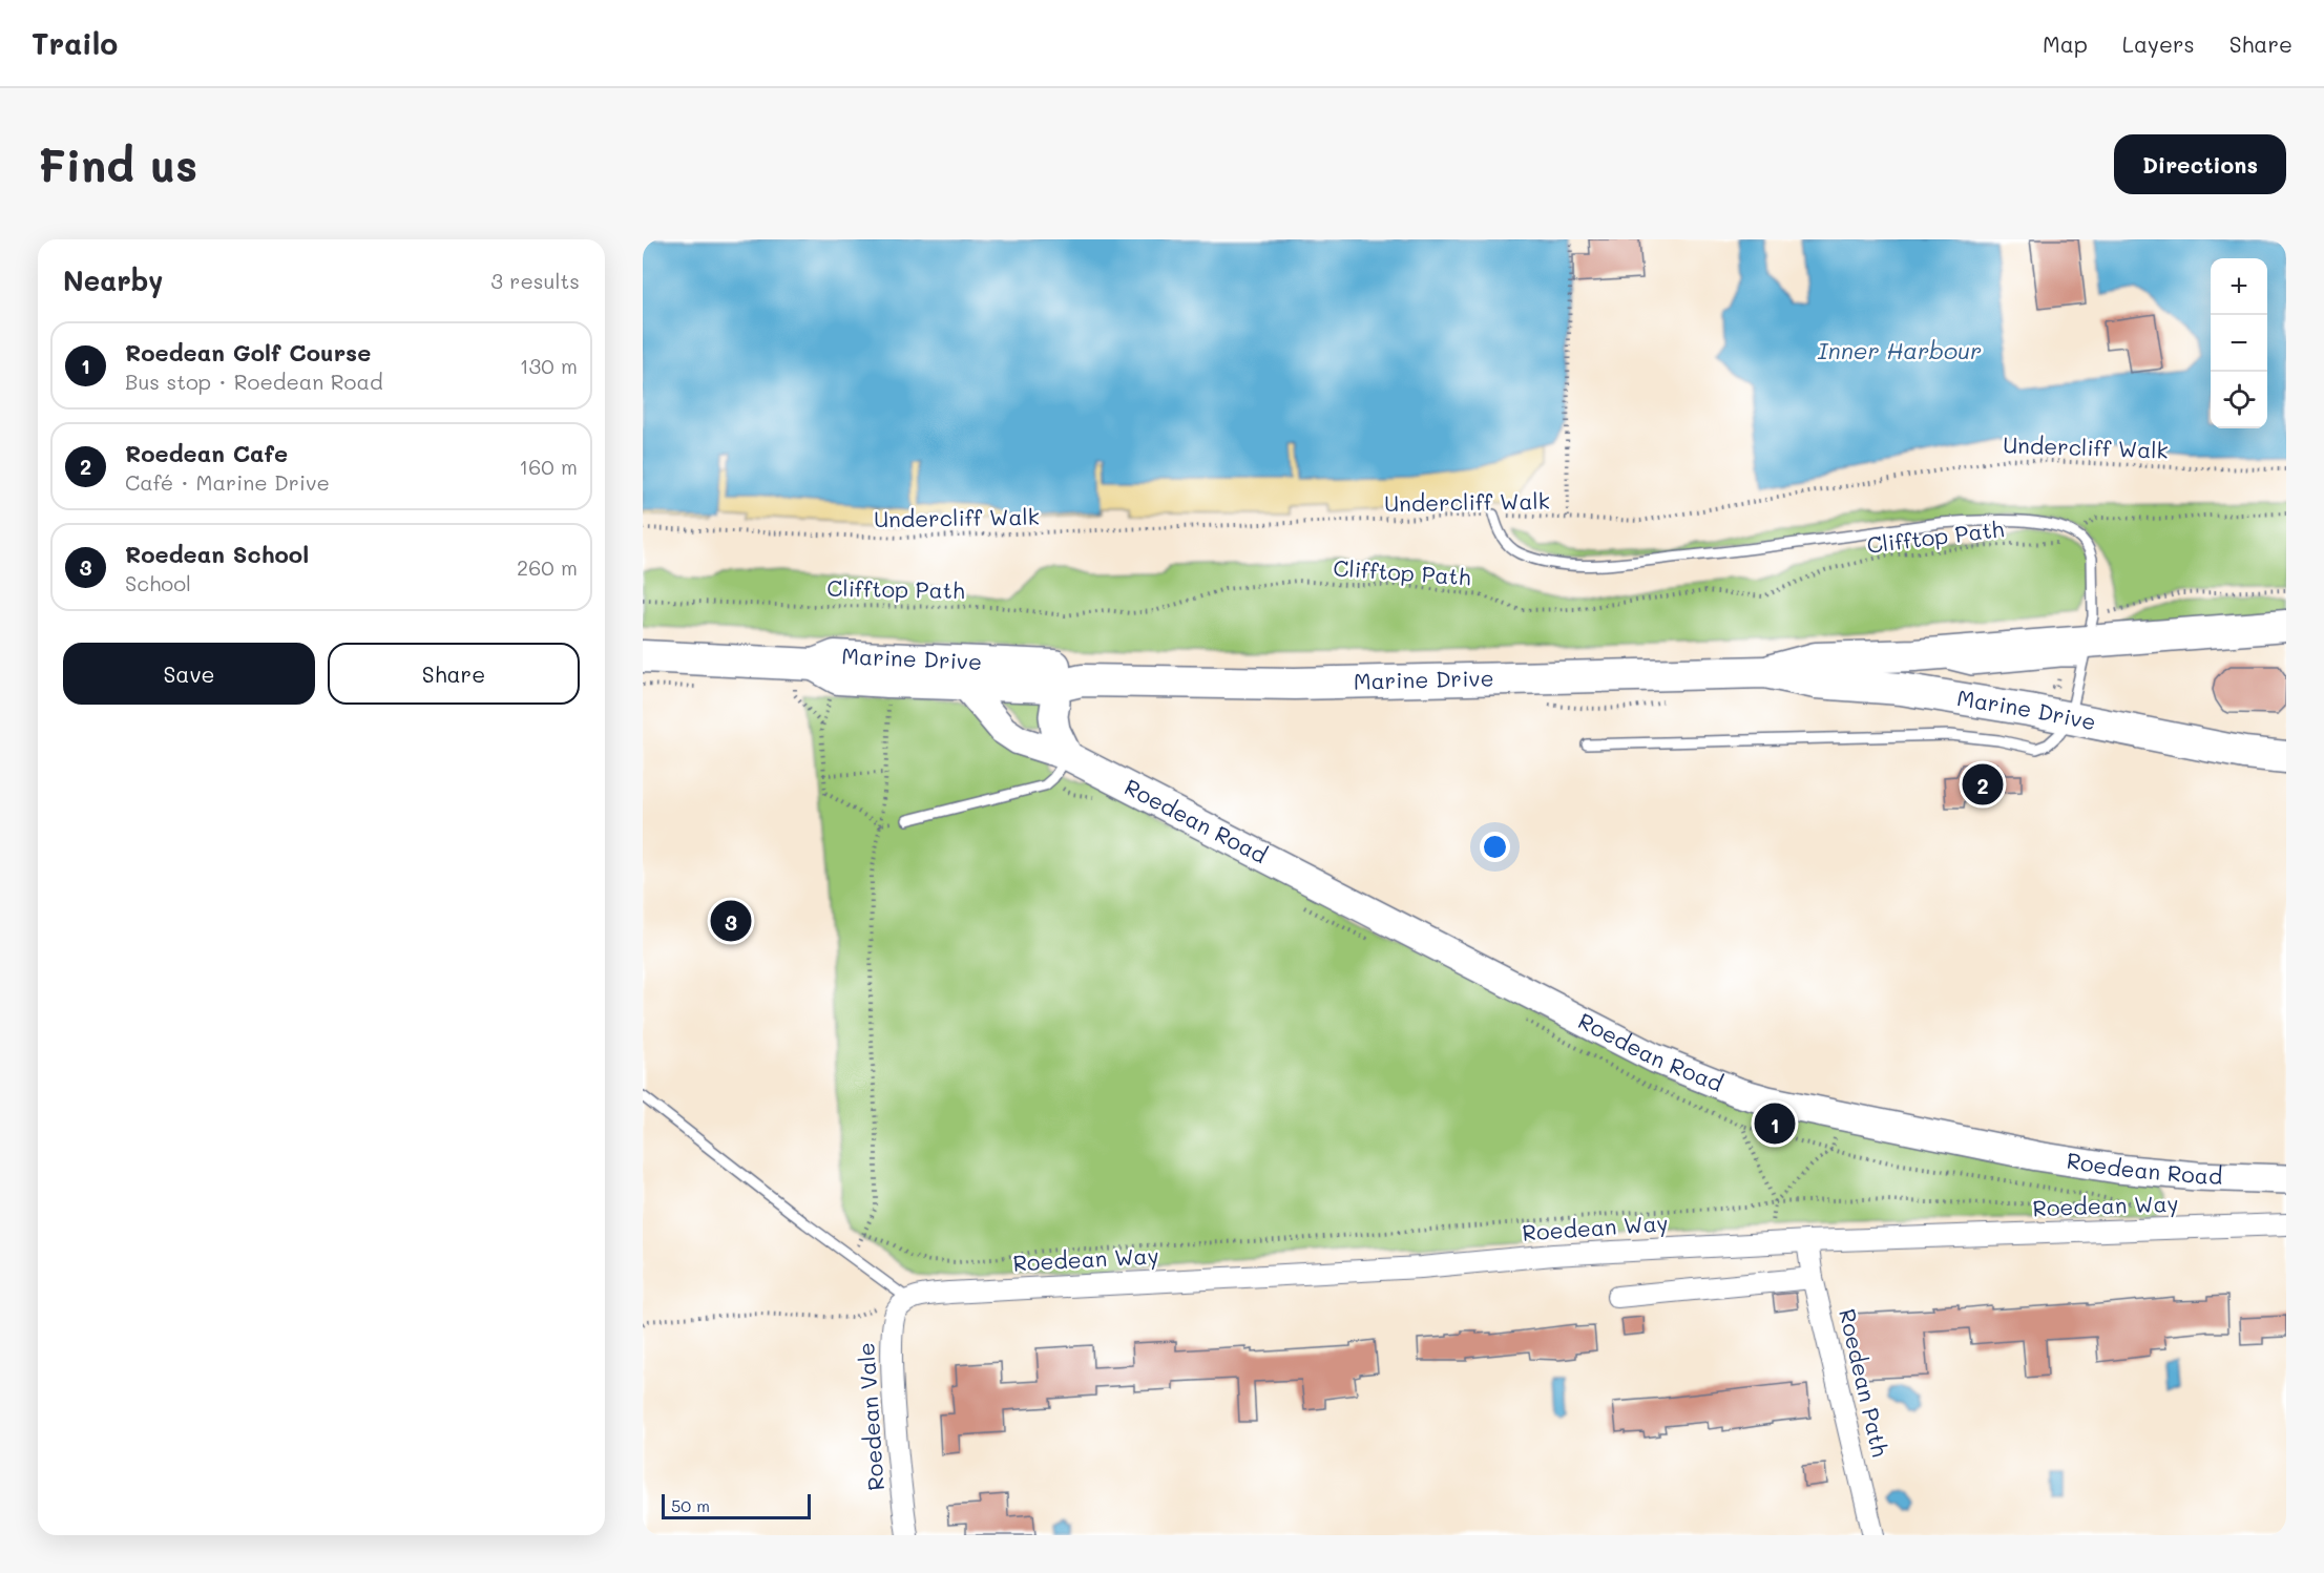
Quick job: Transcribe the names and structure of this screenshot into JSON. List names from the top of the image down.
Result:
{
  "streets": {
    "main road": ["Marine Drive", "Roedean Road"],
    "street": ["Roedean Way", "Roedean Path", "Roedean Vale"],
    "path": ["Undercliff Walk", "Clifftop Path"]
  },
  "crossings": [
    ["Marine Drive", "Roedean Road"],
    ["Roedean Way", "Roedean Path"],
    ["Roedean Way", "Roedean Vale"]
  ],
  "water": ["Inner Harbour"],
  "scale_bar": "50 m",
  "page": {
    "header": "Trailo",
    "nav": ["Map", "Layers", "Share"],
    "buttons": [
      "Directions",
      ["Save", "Share"]
    ],
    "title": "Find us",
    "heading": ["Nearby", "3 results"],
    "map_buttons": ["+", "−"],
    "list": [
      {
        "mark": "1",
        "name": "Roedean Golf Course",
        "note": "Bus stop · Roedean Road",
        "value": "130 m"
      },
      {
        "mark": "2",
        "name": "Roedean Cafe",
        "note": "Café · Marine Drive",
        "value": "160 m"
      },
      {
        "mark": "3",
        "name": "Roedean School",
        "note": "School",
        "value": "260 m"
      }
    ],
    "pins": ["2", "3", "1"],
    "scale": "50 m"
  }
}
